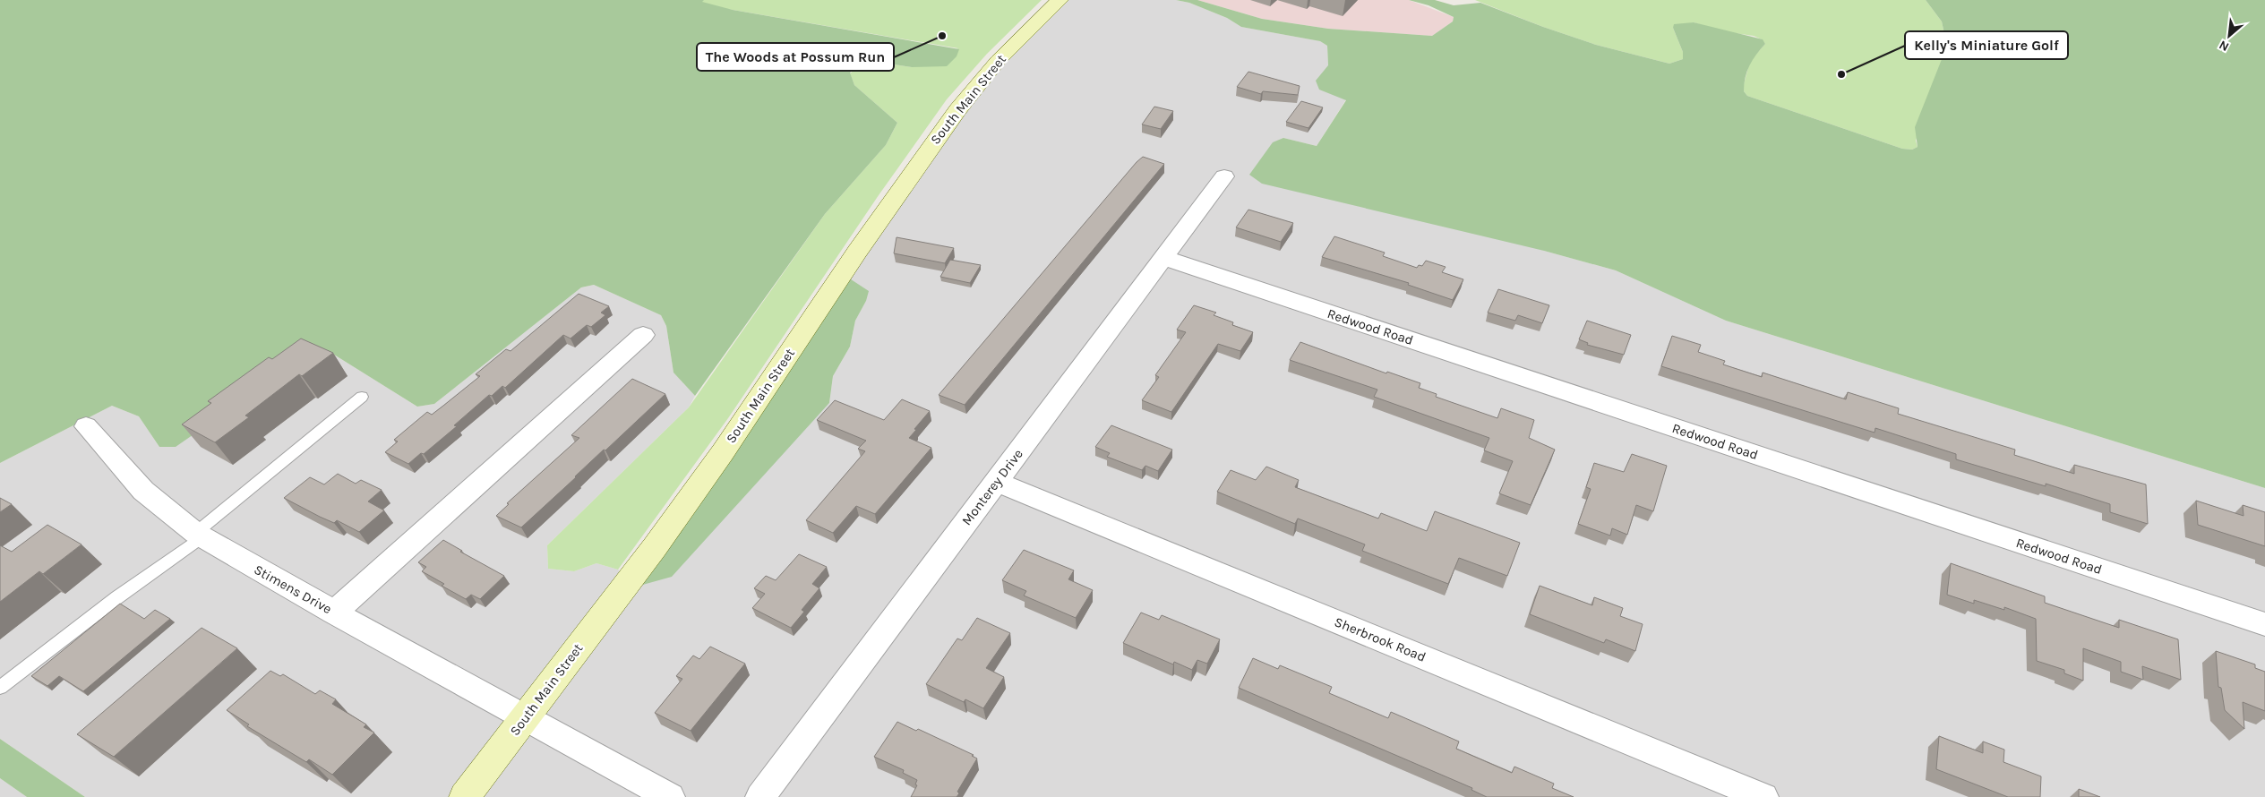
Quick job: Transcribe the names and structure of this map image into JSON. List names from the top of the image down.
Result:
{
  "streets": {
    "street": [
      "South Main Street",
      "Redwood Road",
      "Monterey Drive",
      "Stimens Drive",
      "Sherbrook Road"
    ]
  },
  "crossings": [
    ["South Main Street", "Stimens Drive"],
    ["Redwood Road", "Monterey Drive"],
    ["Monterey Drive", "Sherbrook Road"]
  ],
  "places": ["The Woods at Possum Run", "Kelly's Miniature Golf"],
  "north": "bottom left"
}
